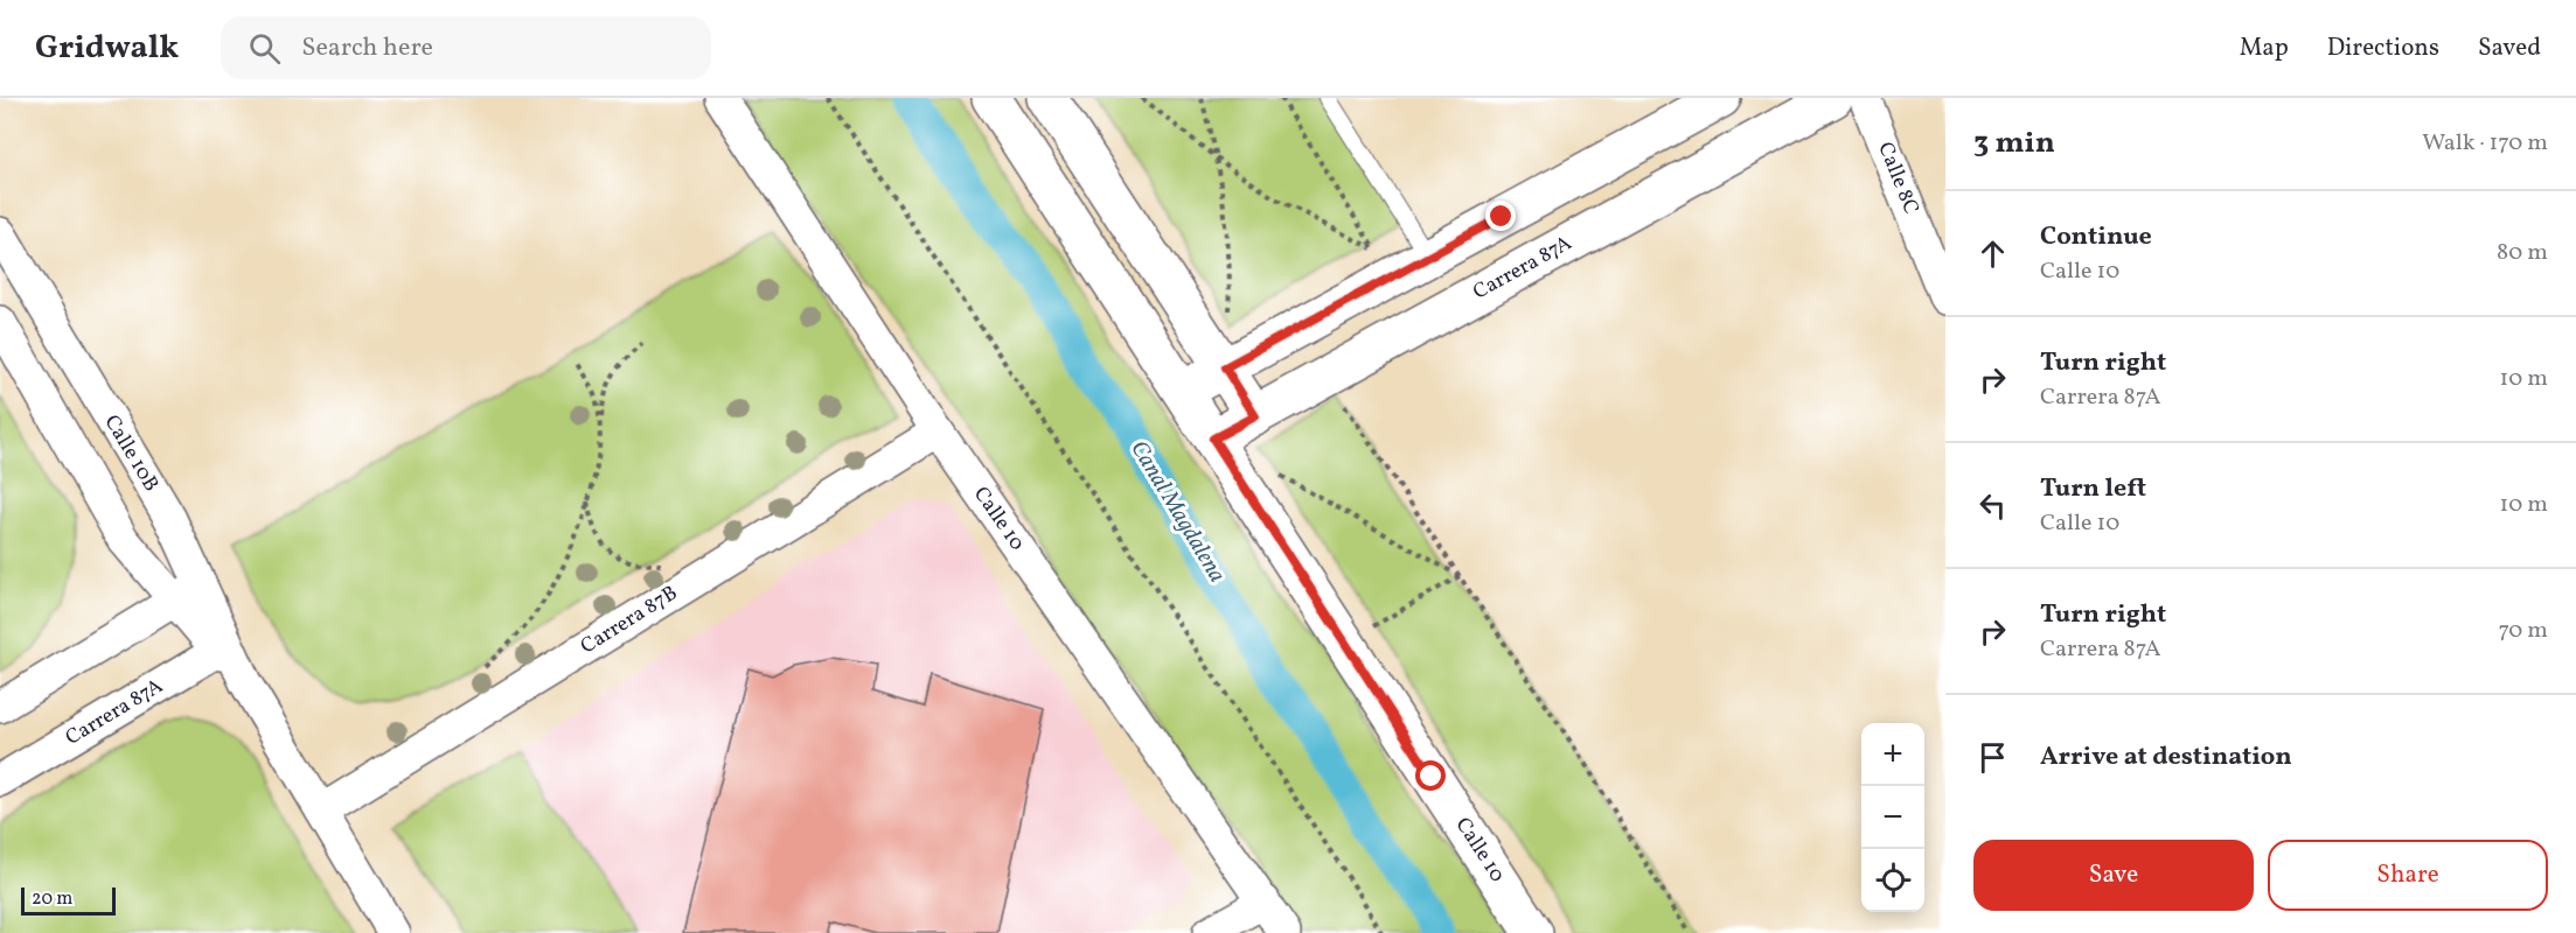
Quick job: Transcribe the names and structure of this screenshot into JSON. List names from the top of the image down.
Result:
{
  "streets": {
    "street": [
      "Calle 8C",
      "Carrera 87A",
      "Calle 10B",
      "Calle 10",
      "Carrera 87B"
    ]
  },
  "crossings": [
    ["Carrera 87A", "Calle 10B"],
    ["Carrera 87A", "Calle 10"],
    ["Calle 10B", "Carrera 87B"],
    ["Calle 10", "Carrera 87B"]
  ],
  "water": ["Canal Magdalena"],
  "scale_bar": "20 m",
  "page": {
    "header": "Gridwalk",
    "search": "Search here",
    "nav": ["Map", "Directions", "Saved"],
    "heading": ["3 min", "Walk · 170 m"],
    "list": [
      ["Continue", "Calle 10", "80 m"],
      ["Turn right", "Carrera 87A", "10 m"],
      ["Turn left", "Calle 10", "10 m"],
      ["Turn right", "Carrera 87A", "70 m"],
      "Arrive at destination"
    ],
    "map_buttons": ["+", "−"],
    "buttons": ["Save", "Share"],
    "scale": "20 m"
  }
}
